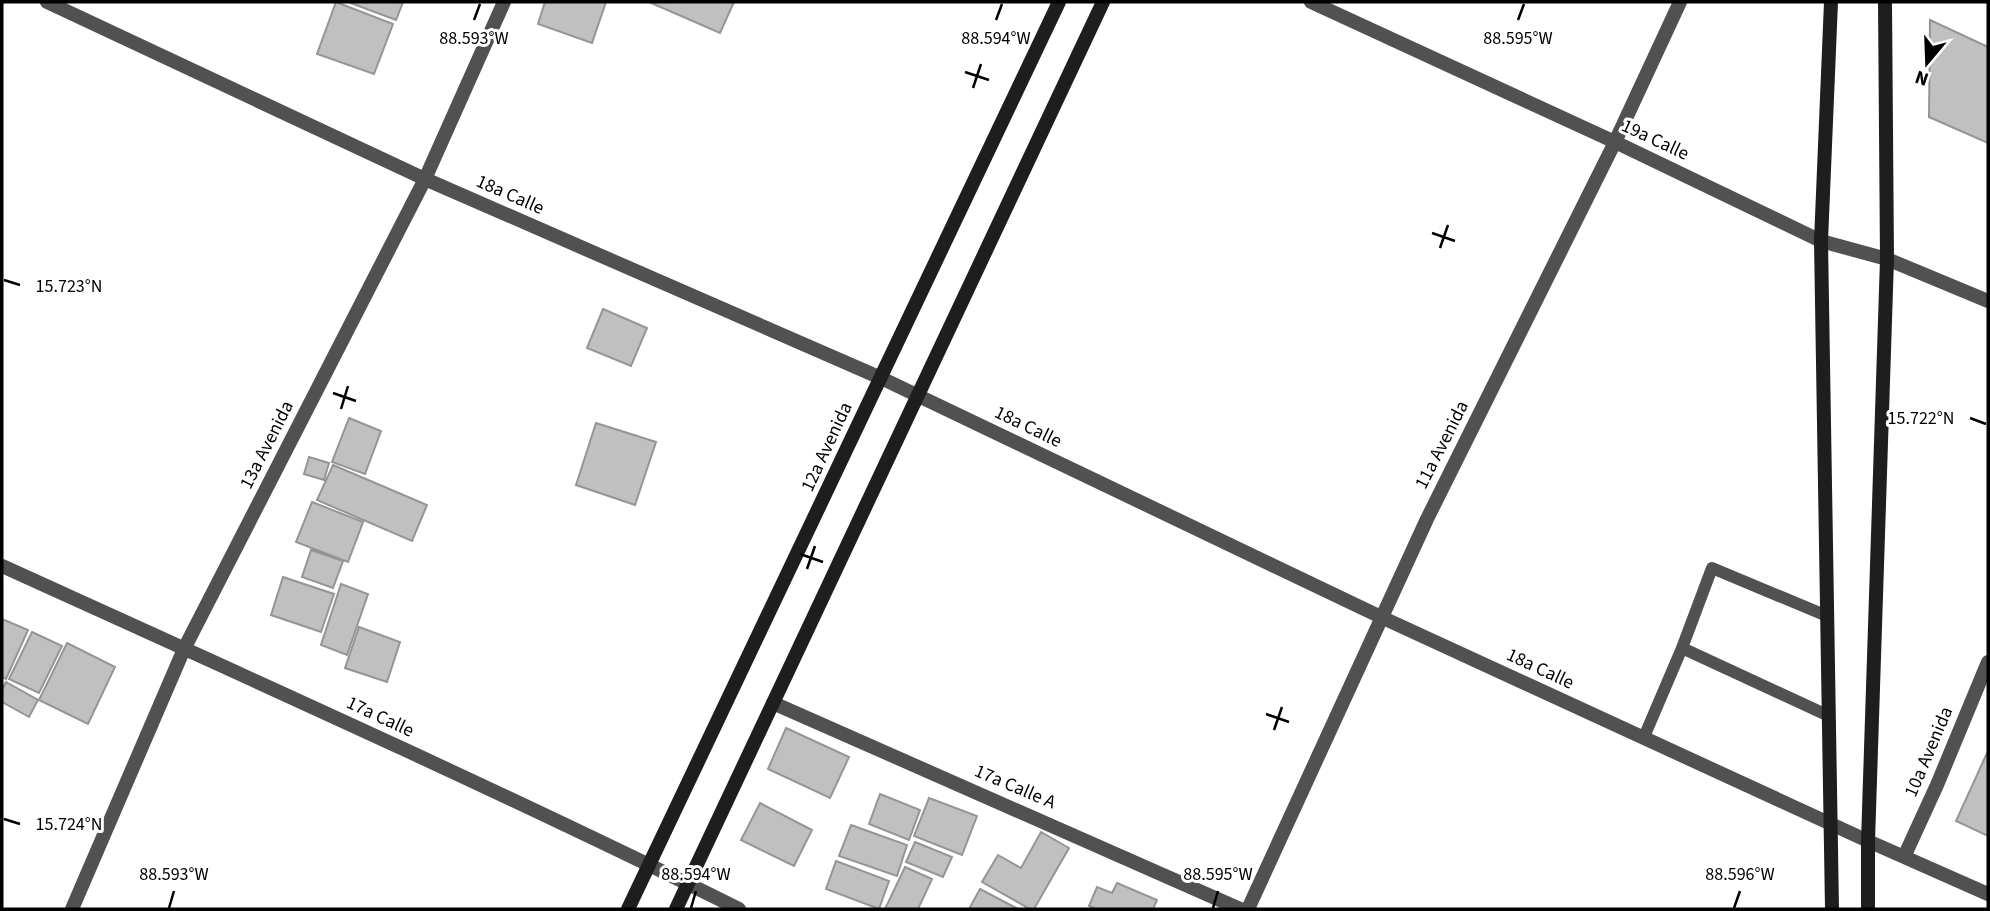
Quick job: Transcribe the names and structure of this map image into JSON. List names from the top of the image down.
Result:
{
  "streets": {
    "main road": ["12a Avenida"],
    "street": [
      "19a Calle",
      "18a Calle",
      "13a Avenida",
      "11a Avenida",
      "17a Calle",
      "10a Avenida",
      "17a Calle A"
    ]
  },
  "crossings": [
    ["19a Calle", "11a Avenida"],
    ["18a Calle", "13a Avenida"],
    ["18a Calle", "11a Avenida"],
    ["18a Calle", "12a Avenida"],
    ["18a Calle", "10a Avenida"],
    ["13a Avenida", "17a Calle"],
    ["12a Avenida", "17a Calle"]
  ],
  "north": "bottom",
  "coordinates": [
    "88.593°W",
    "88.594°W",
    "88.595°W",
    "15.723°N",
    "15.722°N",
    "15.724°N",
    "88.596°W"
  ]
}
